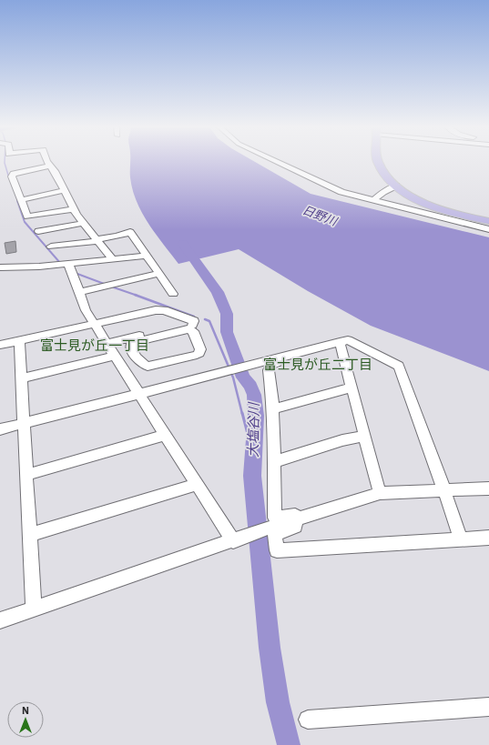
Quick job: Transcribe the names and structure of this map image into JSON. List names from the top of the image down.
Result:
{
  "districts": ["富士見が丘一丁目", "富士見が丘二丁目"],
  "water": ["日野川", "大塩谷川"],
  "north": "top"
}
